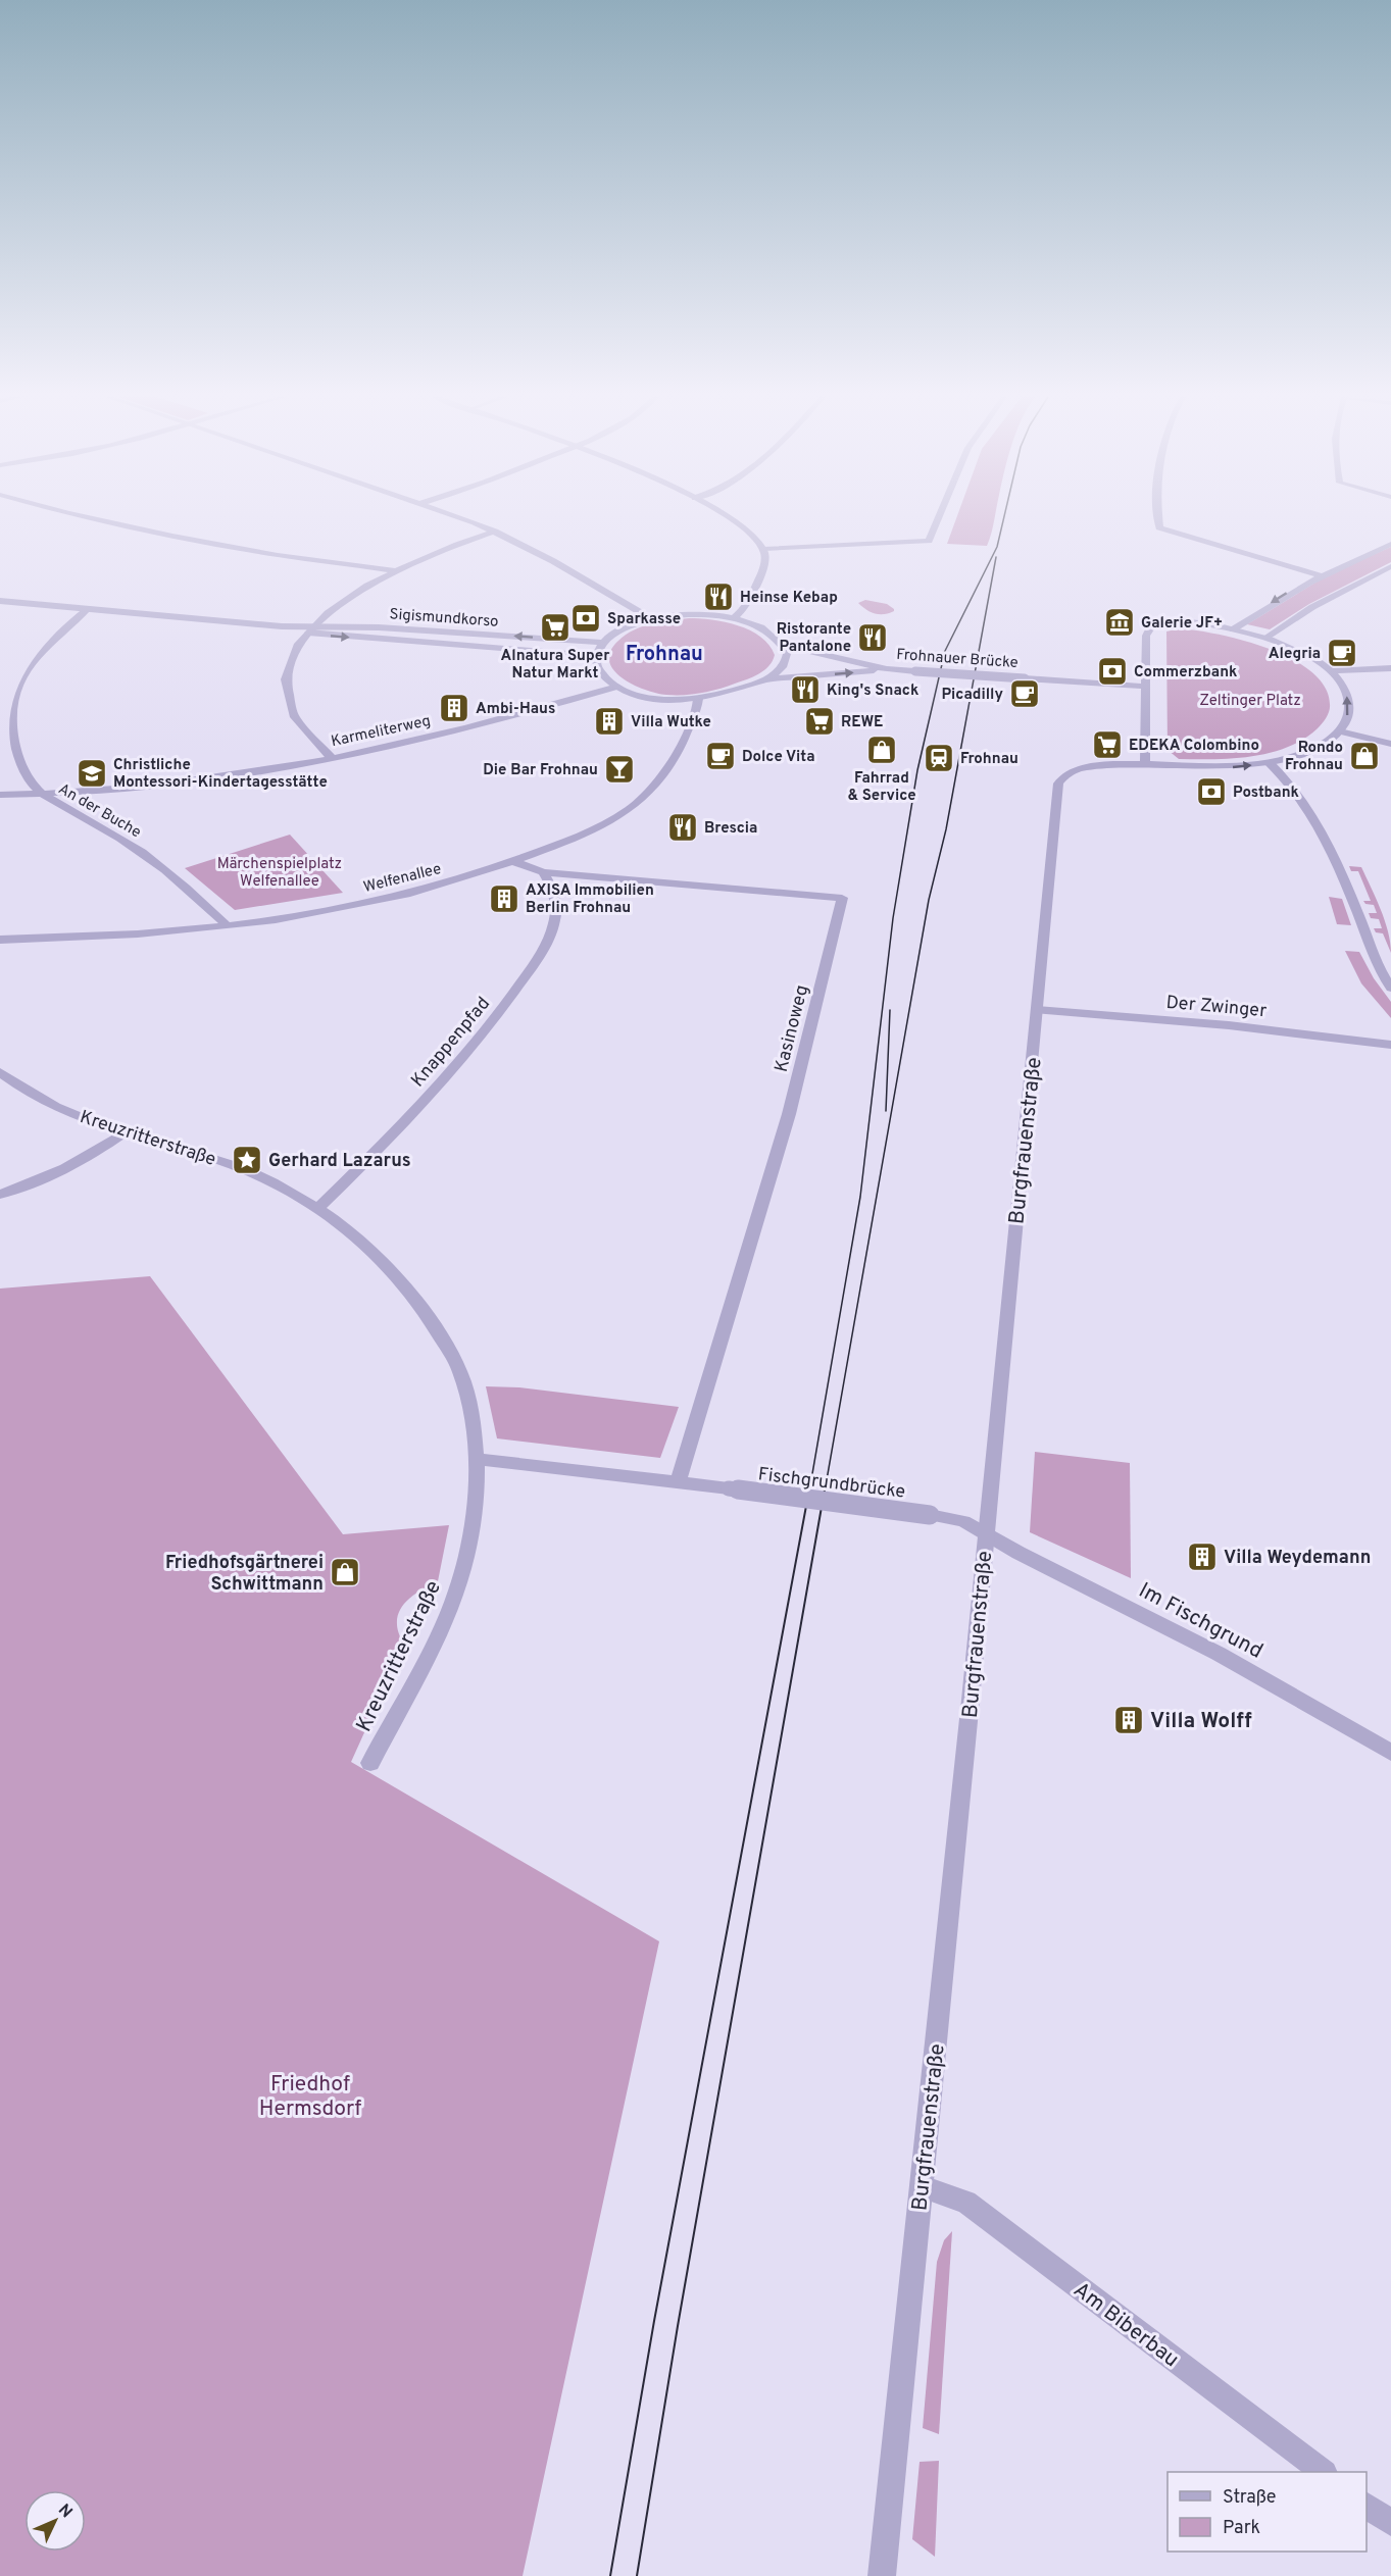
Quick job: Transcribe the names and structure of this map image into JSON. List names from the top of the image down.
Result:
{
  "streets": {
    "street": [
      "Sigismundkorso",
      "Frohnauer Brücke",
      "Karmeliterweg",
      "An der Buche",
      "Welfenallee",
      "Der Zwinger",
      "Kasinoweg",
      "Knappenpfad",
      "Kreuzritterstraße",
      "Burgfrauenstraße",
      "Fischgrundbrücke",
      "Im Fischgrund",
      "Am Biberbau"
    ]
  },
  "crossings": [
    ["Sigismundkorso", "An der Buche"],
    ["Karmeliterweg", "An der Buche"],
    ["An der Buche", "Welfenallee"],
    ["Welfenallee", "Kasinoweg"],
    ["Der Zwinger", "Burgfrauenstraße"],
    ["Kasinoweg", "Knappenpfad"],
    ["Kasinoweg", "Fischgrundbrücke"],
    ["Knappenpfad", "Kreuzritterstraße"],
    ["Burgfrauenstraße", "Fischgrundbrücke"],
    ["Burgfrauenstraße", "Im Fischgrund"],
    ["Burgfrauenstraße", "Am Biberbau"],
    ["Fischgrundbrücke", "Im Fischgrund"]
  ],
  "districts": ["Frohnau"],
  "parks": ["Zeltinger Platz", "Märchenspielplatz Welfenallee", "Friedhof Hermsdorf"],
  "places": {
    "restaurant": [
      "Heinse Kebap",
      "Ristorante Pantalone",
      "King's Snack",
      "Brescia"
    ],
    "bank": ["Sparkasse", "Commerzbank", "Postbank"],
    "museum": ["Galerie JF+"],
    "supermarket": ["Alnatura Super Natur Markt", "REWE", "EDEKA Colombino"],
    "cafe": ["Alegria", "Picadilly", "Dolce Vita"],
    "building": [
      "Ambi-Haus",
      "Villa Wutke",
      "AXISA Immobilien Berlin Frohnau",
      "Villa Weydemann",
      "Villa Wolff"
    ],
    "shop": ["Fahrrad & Service", "Rondo Frohnau", "Friedhofsgärtnerei Schwittmann"],
    "station": ["Frohnau"],
    "bar": ["Die Bar Frohnau"],
    "school or university": ["Christliche Montessori-Kindertagesstätte"],
    "place": ["Gerhard Lazarus"]
  },
  "legend": ["Straße", "Park"],
  "north": "top right"
}
